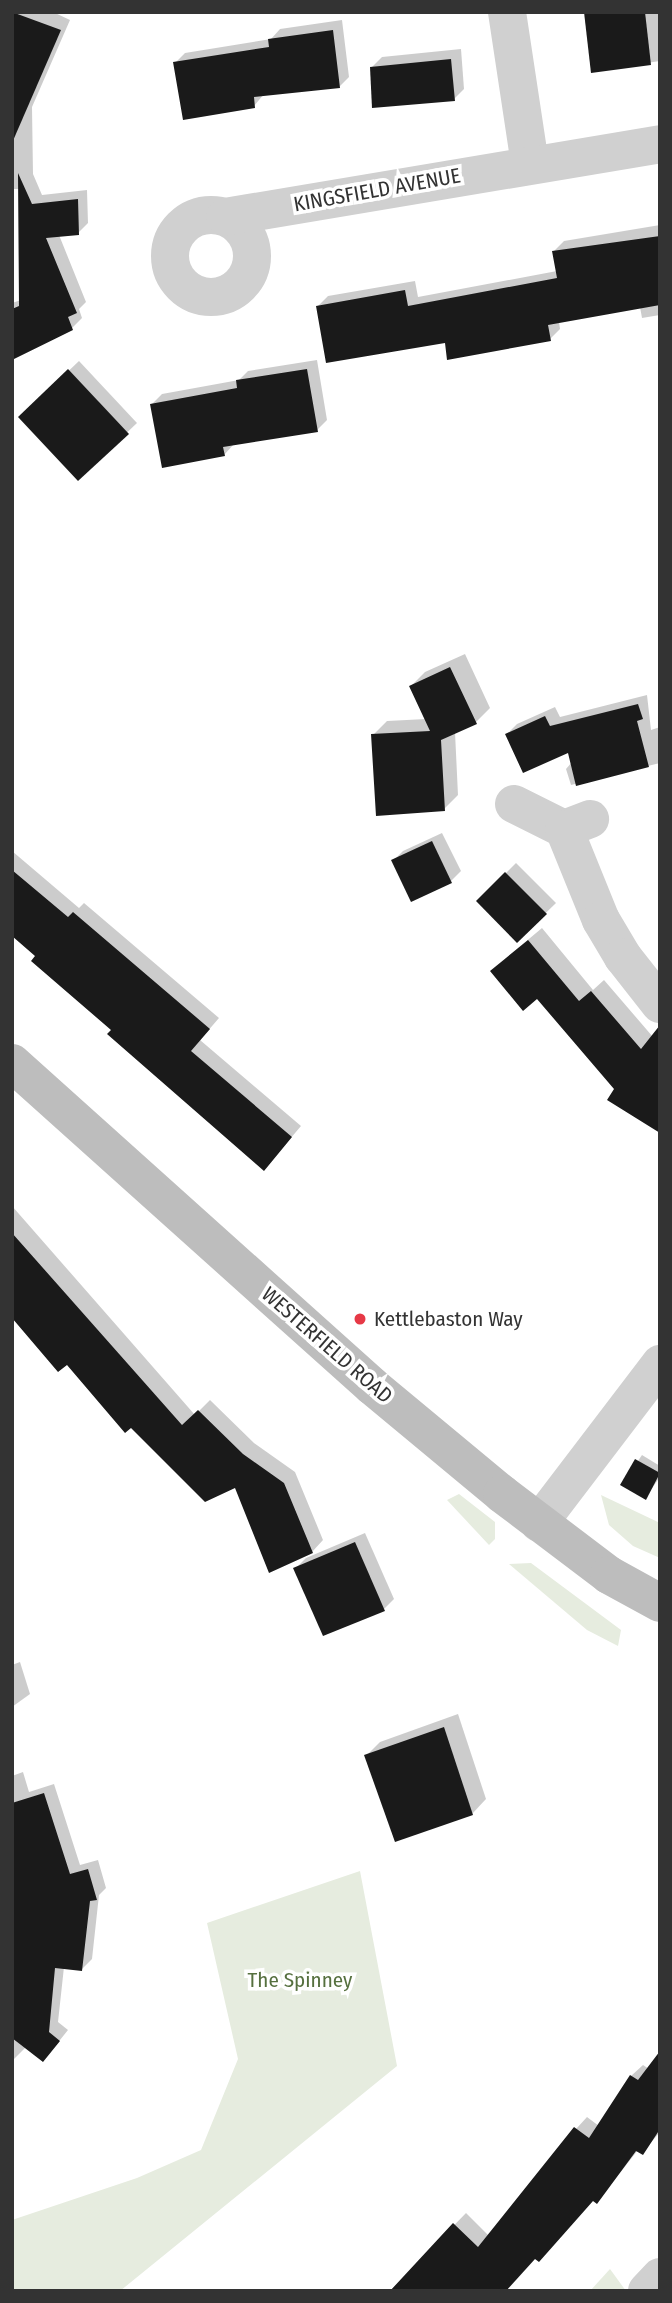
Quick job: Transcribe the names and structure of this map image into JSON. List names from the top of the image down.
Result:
{
  "streets": {
    "main road": ["WESTERFIELD ROAD"],
    "street": ["KINGSFIELD AVENUE"]
  },
  "parks": ["The Spinney"],
  "places": ["Kettlebaston Way"]
}
